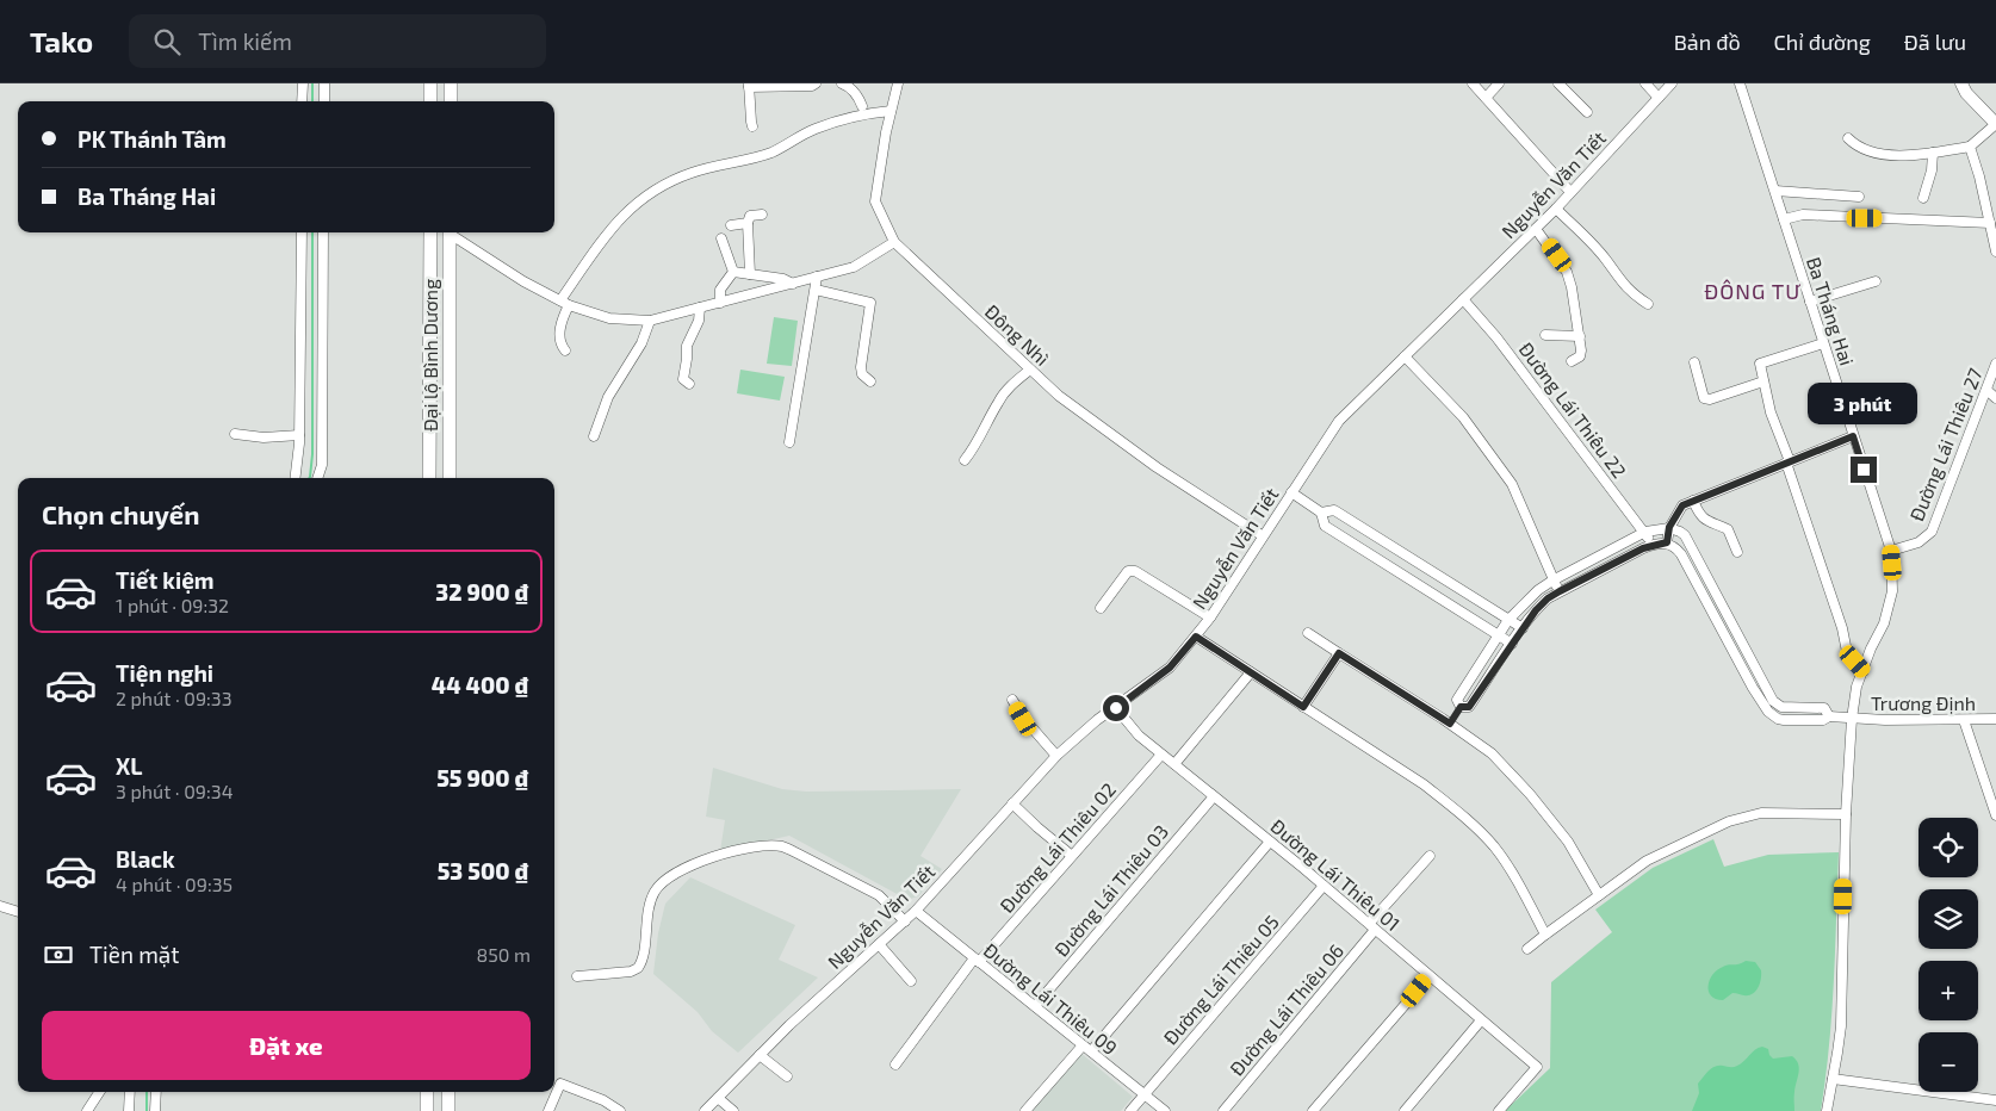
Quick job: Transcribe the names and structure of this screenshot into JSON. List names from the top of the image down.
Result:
{
  "streets": {
    "highway": ["Đại lộ Bình Dương"],
    "street": [
      "Nguyễn Văn Tiết",
      "Ba Tháng Hai",
      "Đông Nhì",
      "Đường Lái Thiêu 22",
      "Đường Lái Thiêu 27",
      "Trương Định",
      "Đường Lái Thiêu 02",
      "Đường Lái Thiêu 01",
      "Đường Lái Thiêu 03",
      "Đường Lái Thiêu 05",
      "Đường Lái Thiêu 09",
      "Đường Lái Thiêu 06"
    ]
  },
  "crossings": [
    ["Nguyễn Văn Tiết", "Đông Nhì"],
    ["Nguyễn Văn Tiết", "Đường Lái Thiêu 22"],
    ["Nguyễn Văn Tiết", "Đường Lái Thiêu 01"],
    ["Nguyễn Văn Tiết", "Đường Lái Thiêu 09"],
    ["Ba Tháng Hai", "Đường Lái Thiêu 27"],
    ["Ba Tháng Hai", "Trương Định"],
    ["Đường Lái Thiêu 02", "Đường Lái Thiêu 01"],
    ["Đường Lái Thiêu 02", "Đường Lái Thiêu 09"],
    ["Đường Lái Thiêu 01", "Đường Lái Thiêu 03"],
    ["Đường Lái Thiêu 01", "Đường Lái Thiêu 05"],
    ["Đường Lái Thiêu 01", "Đường Lái Thiêu 06"],
    ["Đường Lái Thiêu 03", "Đường Lái Thiêu 09"],
    ["Đường Lái Thiêu 05", "Đường Lái Thiêu 09"]
  ],
  "districts": ["ĐÔNG TƯ"],
  "page": {
    "header": "Tako",
    "search": "Tìm kiếm",
    "nav": ["Bản đồ", "Chỉ đường", "Đã lưu"],
    "banner": ["PK Thánh Tâm", "Ba Tháng Hai"],
    "bubble": "3 phút",
    "heading": "Chọn chuyến",
    "list": [
      {
        "name": "Tiết kiệm",
        "note": "1 phút · 09:32",
        "value": "32 900 ₫"
      },
      {
        "name": "Tiện nghi",
        "note": "2 phút · 09:33",
        "value": "44 400 ₫"
      },
      {
        "name": "XL",
        "note": "3 phút · 09:34",
        "value": "55 900 ₫"
      },
      {
        "name": "Black",
        "note": "4 phút · 09:35",
        "value": "53 500 ₫"
      }
    ],
    "map_buttons": ["+", "−"],
    "pay": ["Tiền mặt", "850 m"],
    "buttons": "Đặt xe"
  }
}
